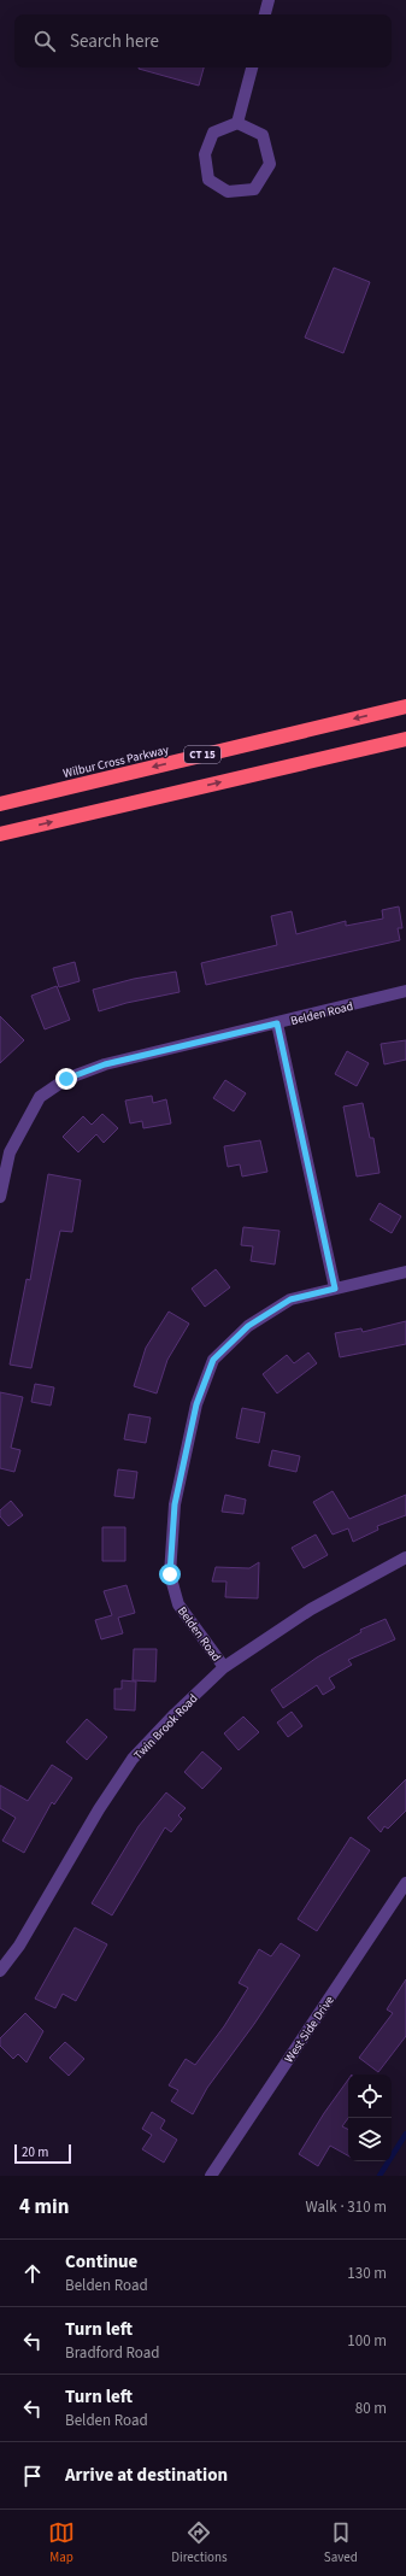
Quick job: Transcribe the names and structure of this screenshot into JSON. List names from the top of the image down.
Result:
{
  "streets": {
    "highway": ["CT 15", "Wilbur Cross Parkway"],
    "street": ["Belden Road", "Twin Brook Road", "West Side Drive"]
  },
  "crossings": [
    ["Belden Road", "Twin Brook Road"]
  ],
  "scale_bar": "20 m",
  "page": {
    "search": "Search here",
    "scale": "20 m",
    "heading": ["4 min", "Walk · 310 m"],
    "list": [
      ["Continue", "Belden Road", "130 m"],
      ["Turn left", "Bradford Road", "100 m"],
      ["Turn left", "Belden Road", "80 m"],
      "Arrive at destination"
    ],
    "nav": ["Map", "Directions", "Saved"]
  }
}
